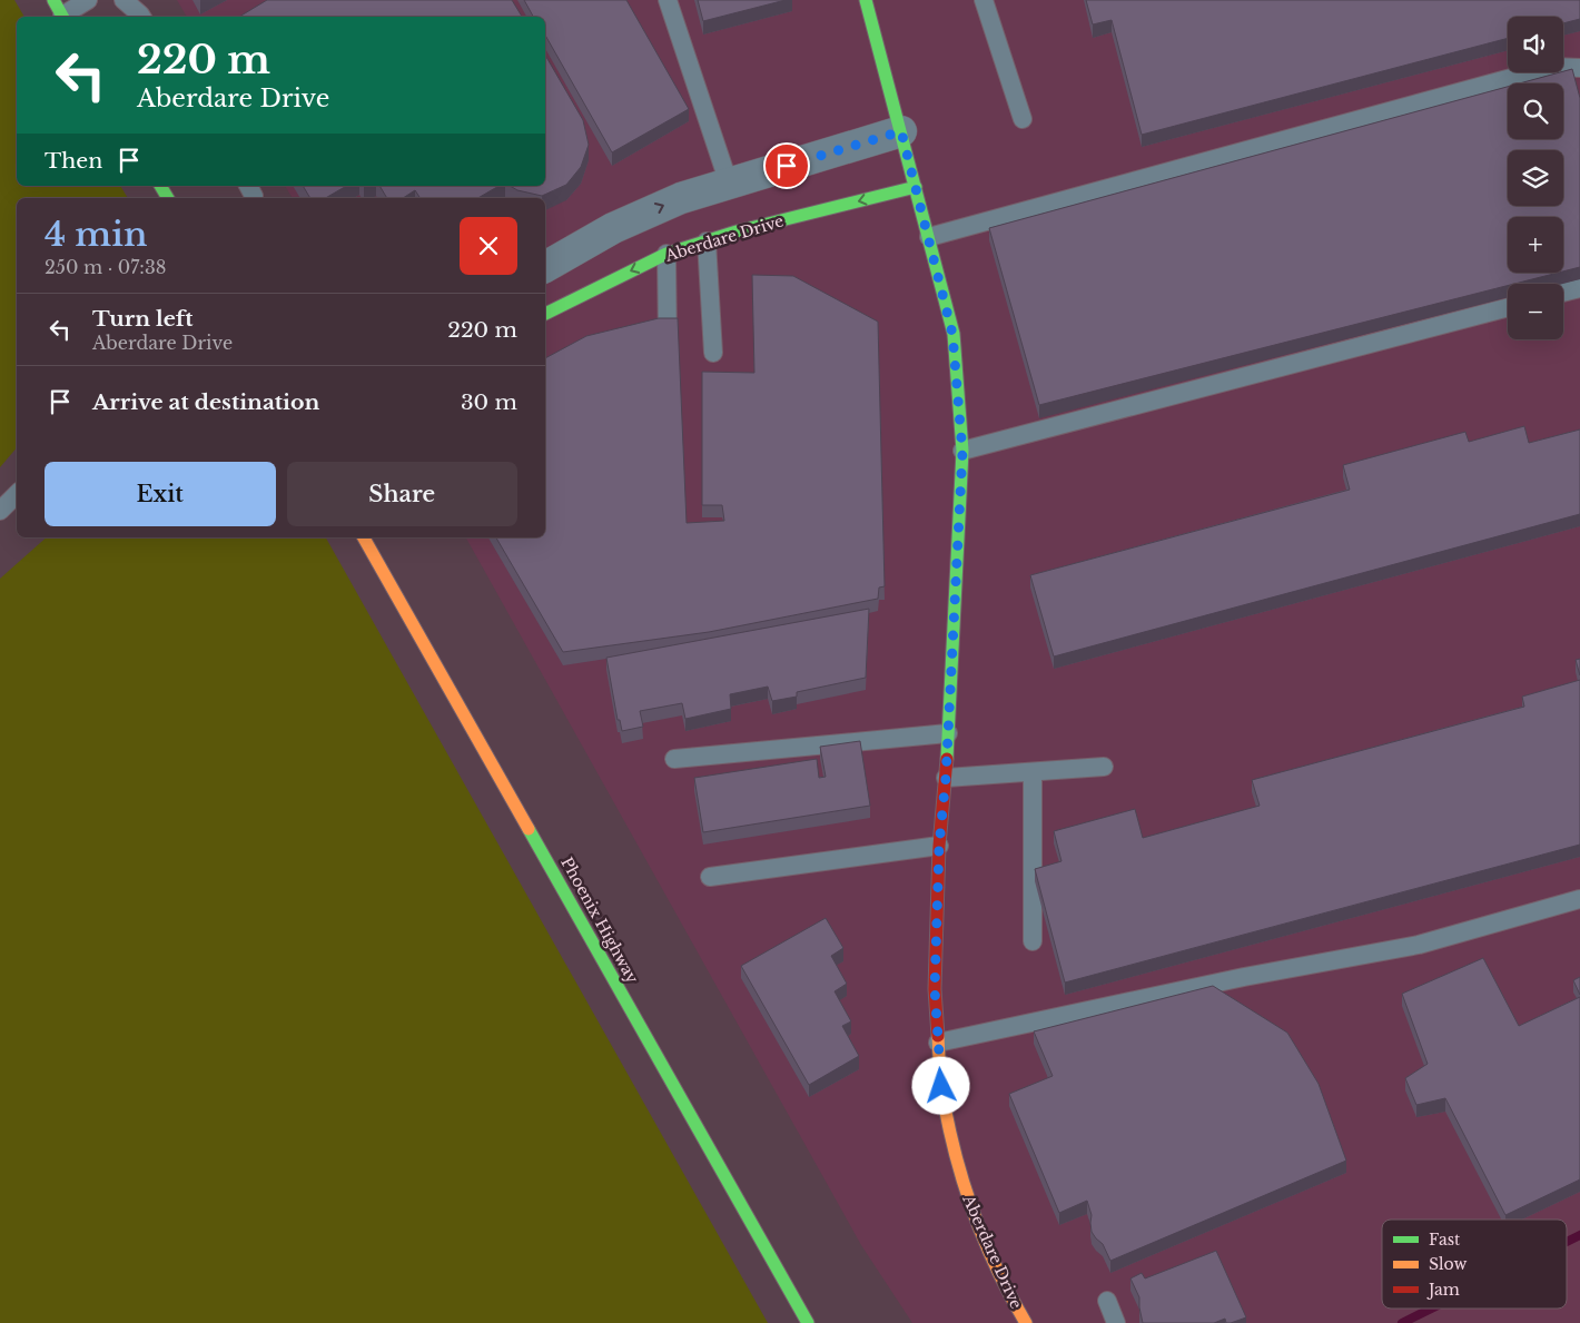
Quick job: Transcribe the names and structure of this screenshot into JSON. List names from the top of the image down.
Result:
{
  "streets": {
    "street": ["Aberdare Drive", "Phoenix Highway"]
  },
  "legend": ["Fast", "Slow", "Jam"],
  "page": {
    "map_buttons": ["+", "−"],
    "turn": ["220 m", "Aberdare Drive"],
    "then": "Then",
    "heading": ["4 min", "250 m · 07:38"],
    "list": [
      {
        "name": "Turn left",
        "note": "Aberdare Drive",
        "value": "220 m"
      },
      {
        "name": "Arrive at destination",
        "value": "30 m"
      }
    ],
    "buttons": ["Exit", "Share"]
  }
}
